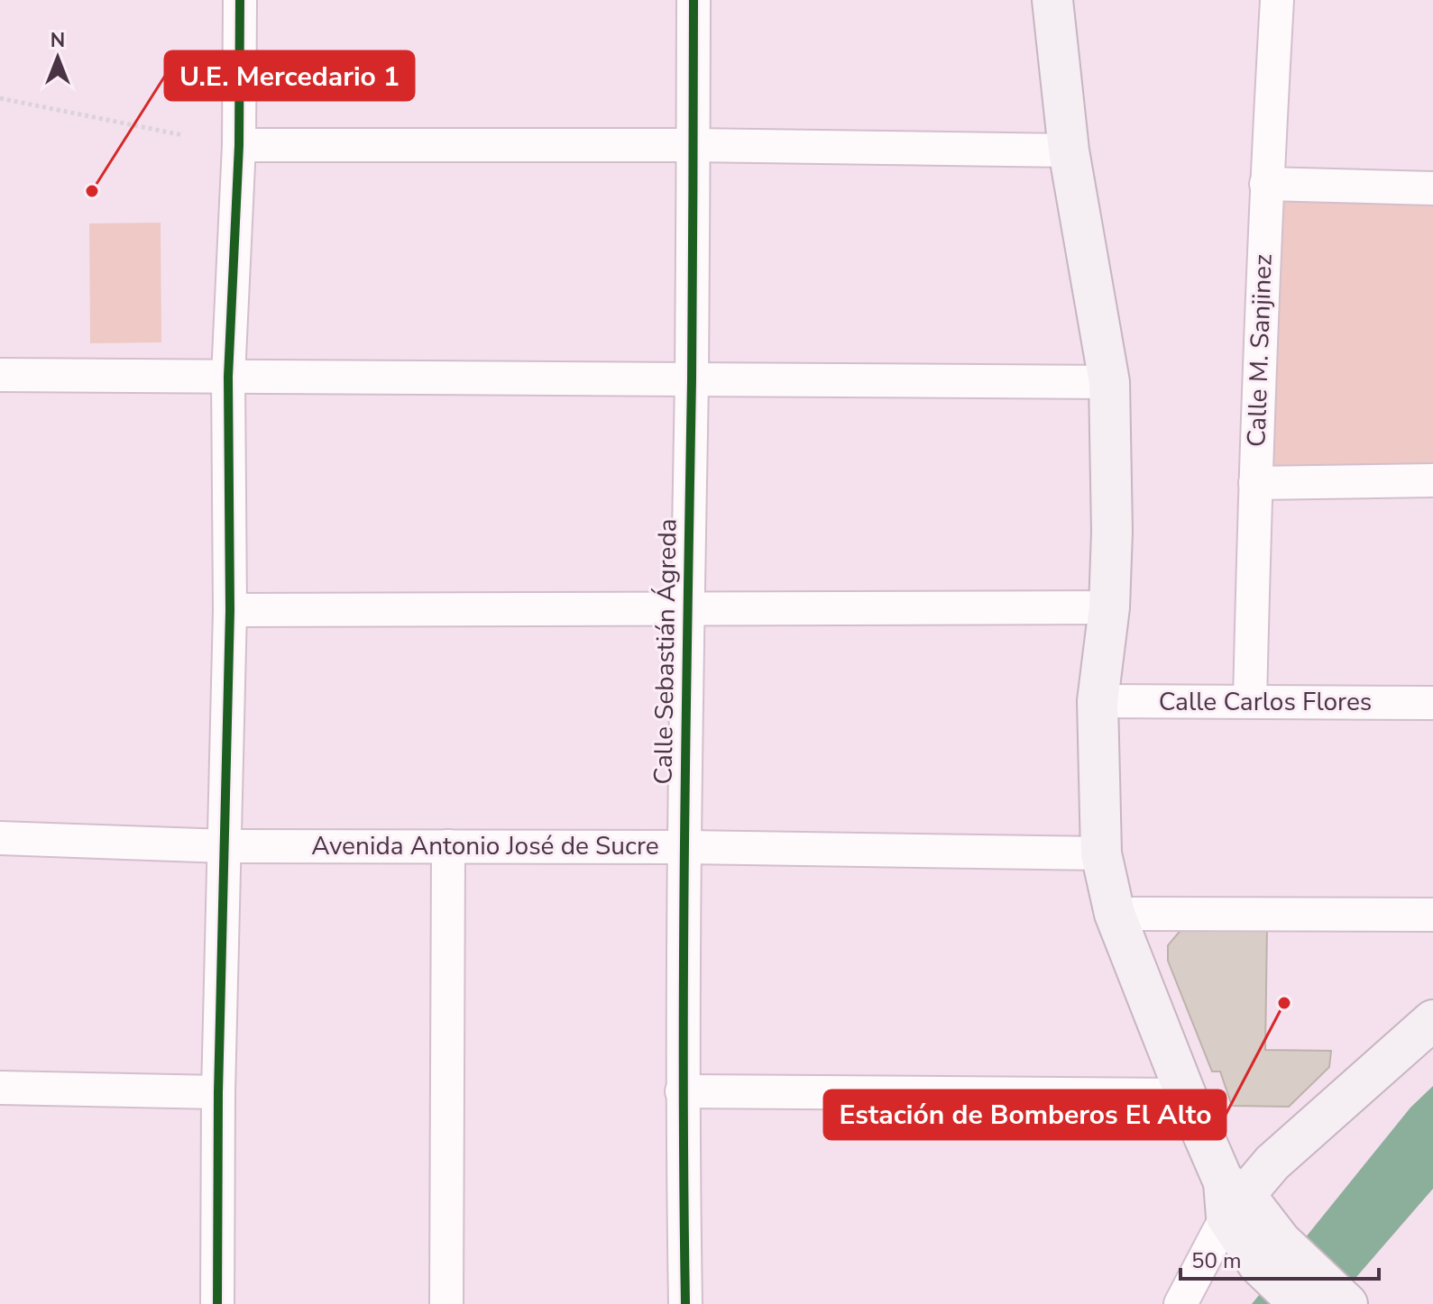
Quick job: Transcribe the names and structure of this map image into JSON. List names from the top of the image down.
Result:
{
  "streets": {
    "street": [
      "Calle M. Sanjinez",
      "Calle Sebastián Ágreda",
      "Calle Carlos Flores",
      "Avenida Antonio José de Sucre"
    ]
  },
  "crossings": [
    ["Calle M. Sanjinez", "Calle Carlos Flores"],
    ["Calle Sebastián Ágreda", "Avenida Antonio José de Sucre"]
  ],
  "places": ["U.E. Mercedario 1", "Estación de Bomberos El Alto"],
  "scale_bar": "50 m",
  "north": "top"
}
